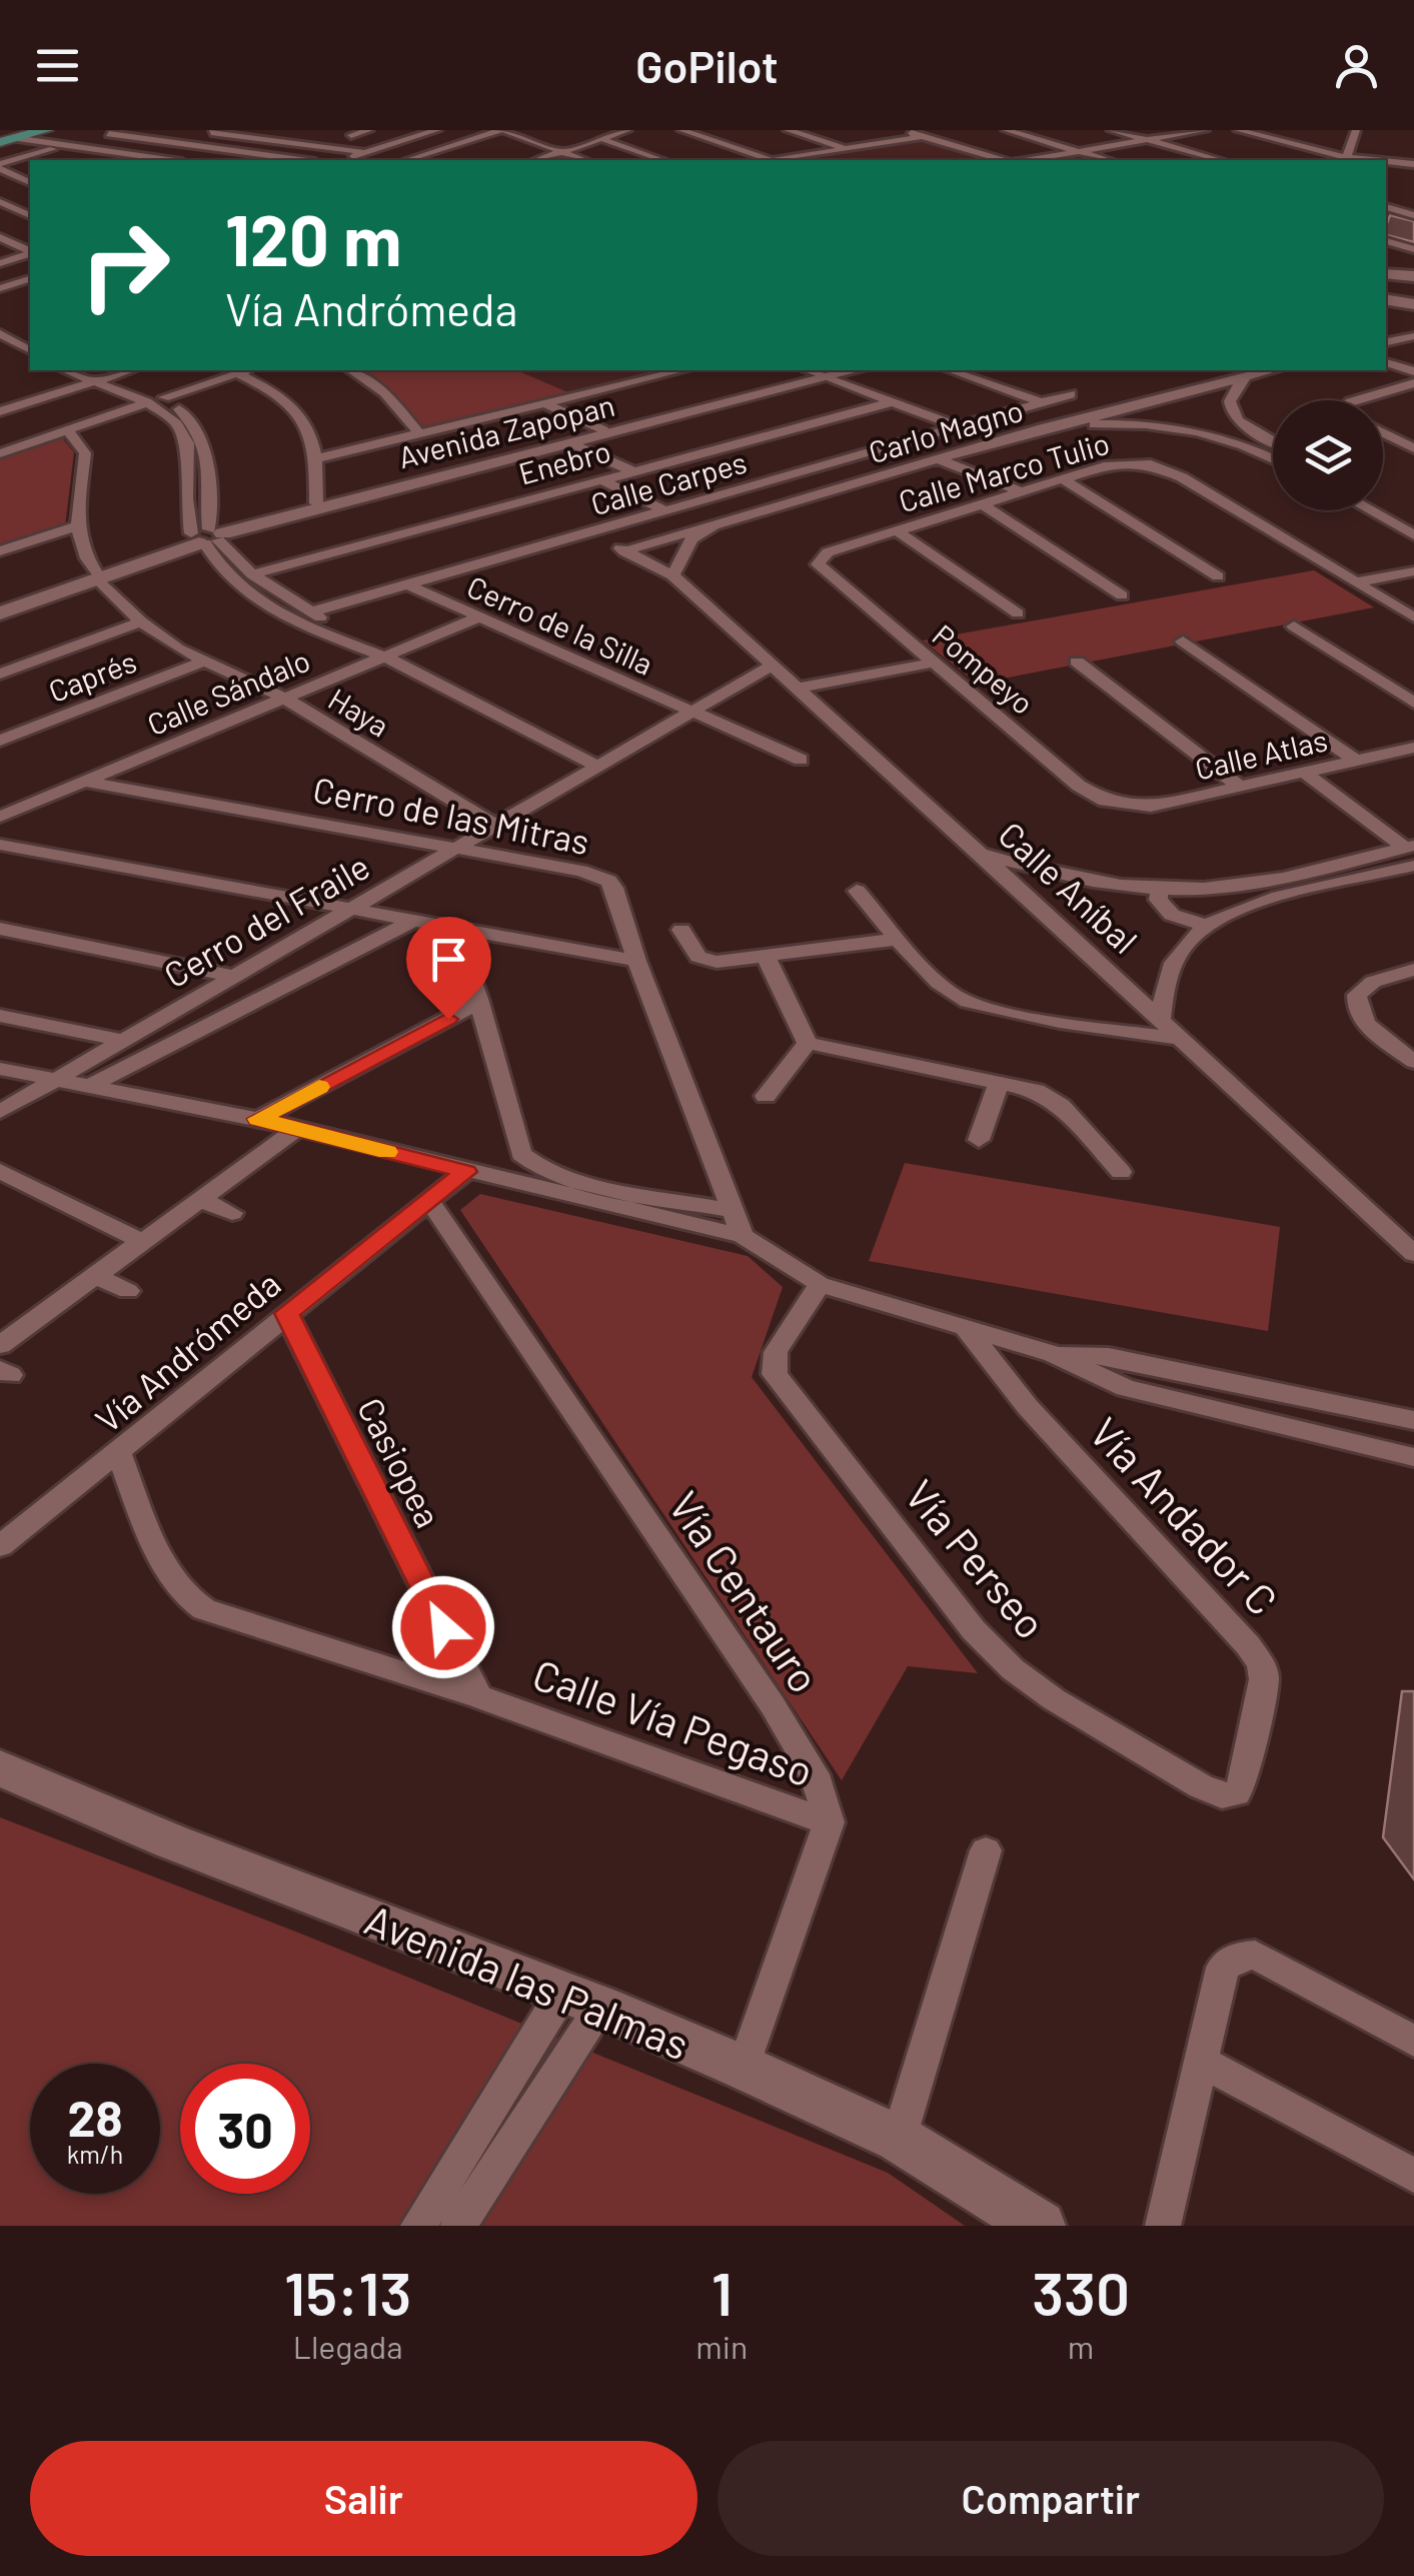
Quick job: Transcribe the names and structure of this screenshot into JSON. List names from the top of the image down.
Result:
{
  "streets": {
    "street": [
      "Avenida Zapopan",
      "Carlo Magno",
      "Enebro",
      "Calle Marco Tulio",
      "Calle Carpes",
      "Cerro de la Silla",
      "Pompeyo",
      "Caprés",
      "Calle Sándalo",
      "Haya",
      "Calle Atlas",
      "Cerro de las Mitras",
      "Calle Aníbal",
      "Cerro del Fraile",
      "Vía Andrómeda",
      "Casiopea",
      "Vía Andador C",
      "Vía Perseo",
      "Vía Centauro",
      "Calle Vía Pegaso",
      "Avenida las Palmas"
    ]
  },
  "crossings": [
    ["Avenida Zapopan", "Haya"],
    ["Carlo Magno", "Calle Aníbal"],
    ["Calle Marco Tulio", "Pompeyo"],
    ["Calle Carpes", "Cerro de la Silla"],
    ["Calle Carpes", "Calle Aníbal"],
    ["Cerro de la Silla", "Calle Sándalo"],
    ["Cerro de la Silla", "Cerro del Fraile"],
    ["Pompeyo", "Calle Atlas"],
    ["Caprés", "Haya"],
    ["Calle Sándalo", "Haya"],
    ["Calle Sándalo", "Cerro de las Mitras"],
    ["Haya", "Cerro del Fraile"],
    ["Cerro de las Mitras", "Cerro del Fraile"],
    ["Calle Aníbal", "Cerro del Fraile"],
    ["Vía Andrómeda", "Casiopea"],
    ["Vía Andrómeda", "Vía Centauro"],
    ["Vía Andrómeda", "Calle Vía Pegaso"],
    ["Casiopea", "Calle Vía Pegaso"],
    ["Vía Andador C", "Vía Perseo"],
    ["Vía Centauro", "Calle Vía Pegaso"]
  ],
  "page": {
    "header": "GoPilot",
    "turn": ["120 m", "Vía Andrómeda"],
    "speed": "28 km/h",
    "limit": "30",
    "eta": [
      "15:13",
      "Llegada",
      "1",
      "min",
      "330",
      "m"
    ],
    "buttons": ["Salir", "Compartir"]
  }
}
